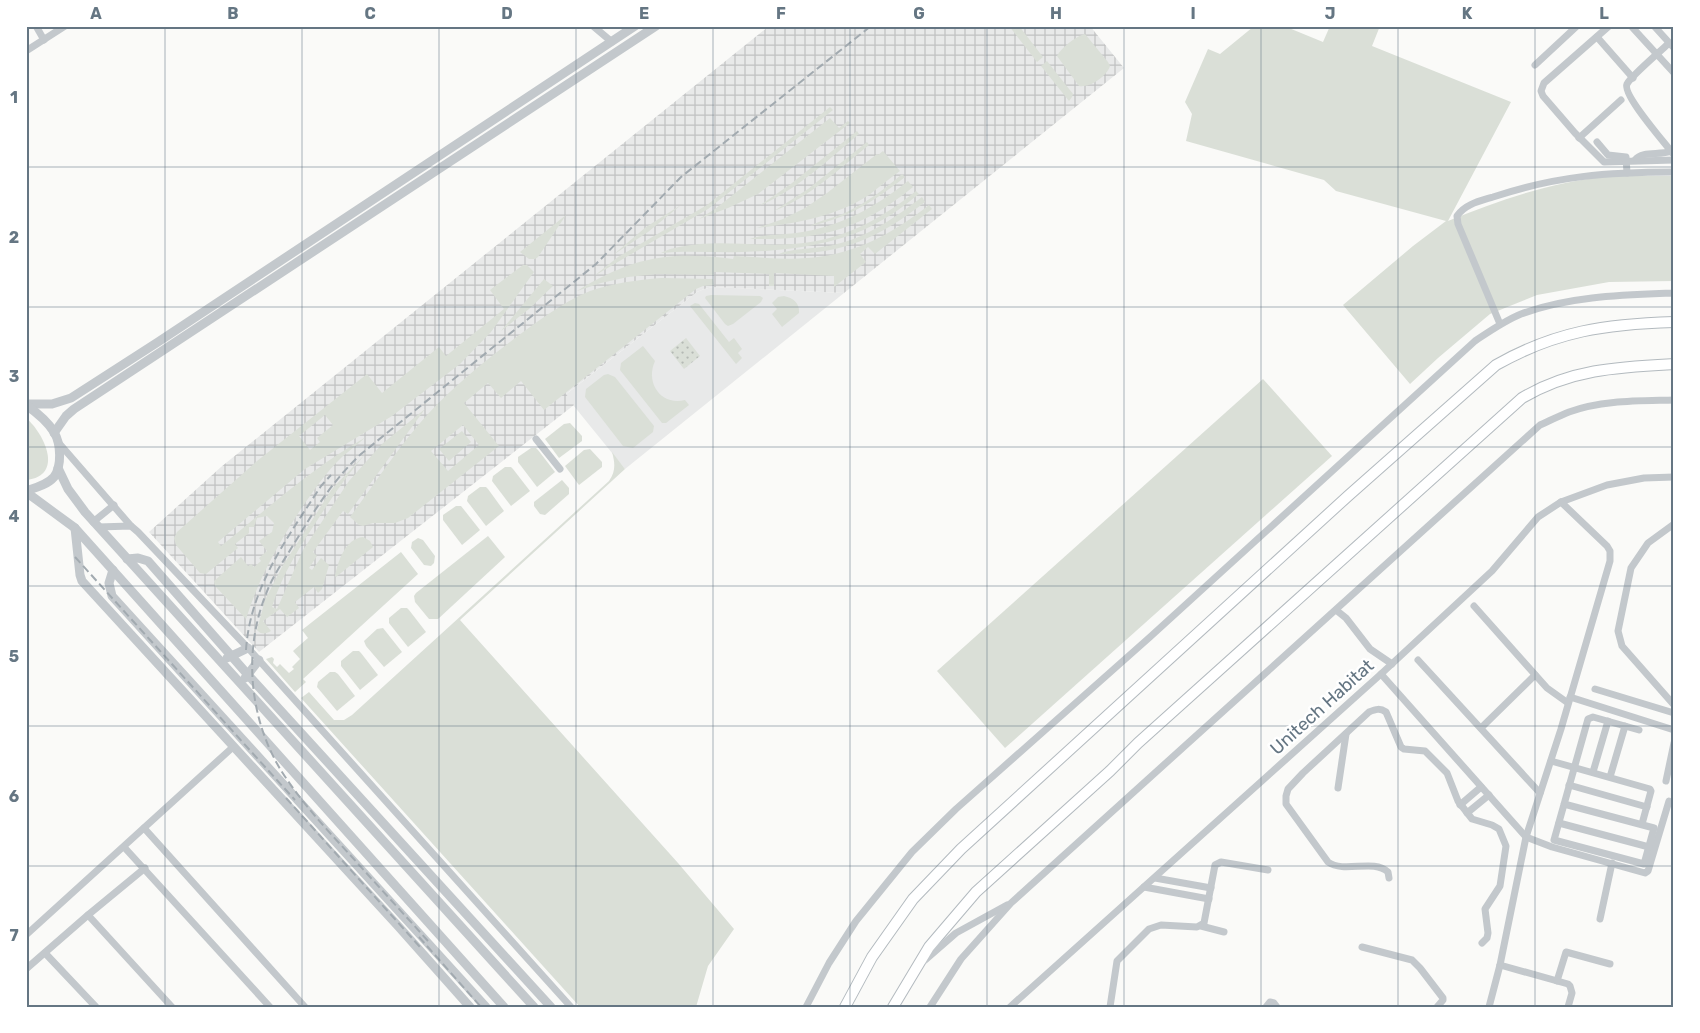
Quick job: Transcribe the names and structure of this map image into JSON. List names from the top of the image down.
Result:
{
  "streets": {
    "street": ["Unitech Habitat"]
  },
  "grid": {
    "columns": [
      "A",
      "B",
      "C",
      "D",
      "E",
      "F",
      "G",
      "H",
      "I",
      "J",
      "K",
      "L"
    ],
    "rows": [
      "1",
      "2",
      "3",
      "4",
      "5",
      "6",
      "7"
    ]
  }
}
